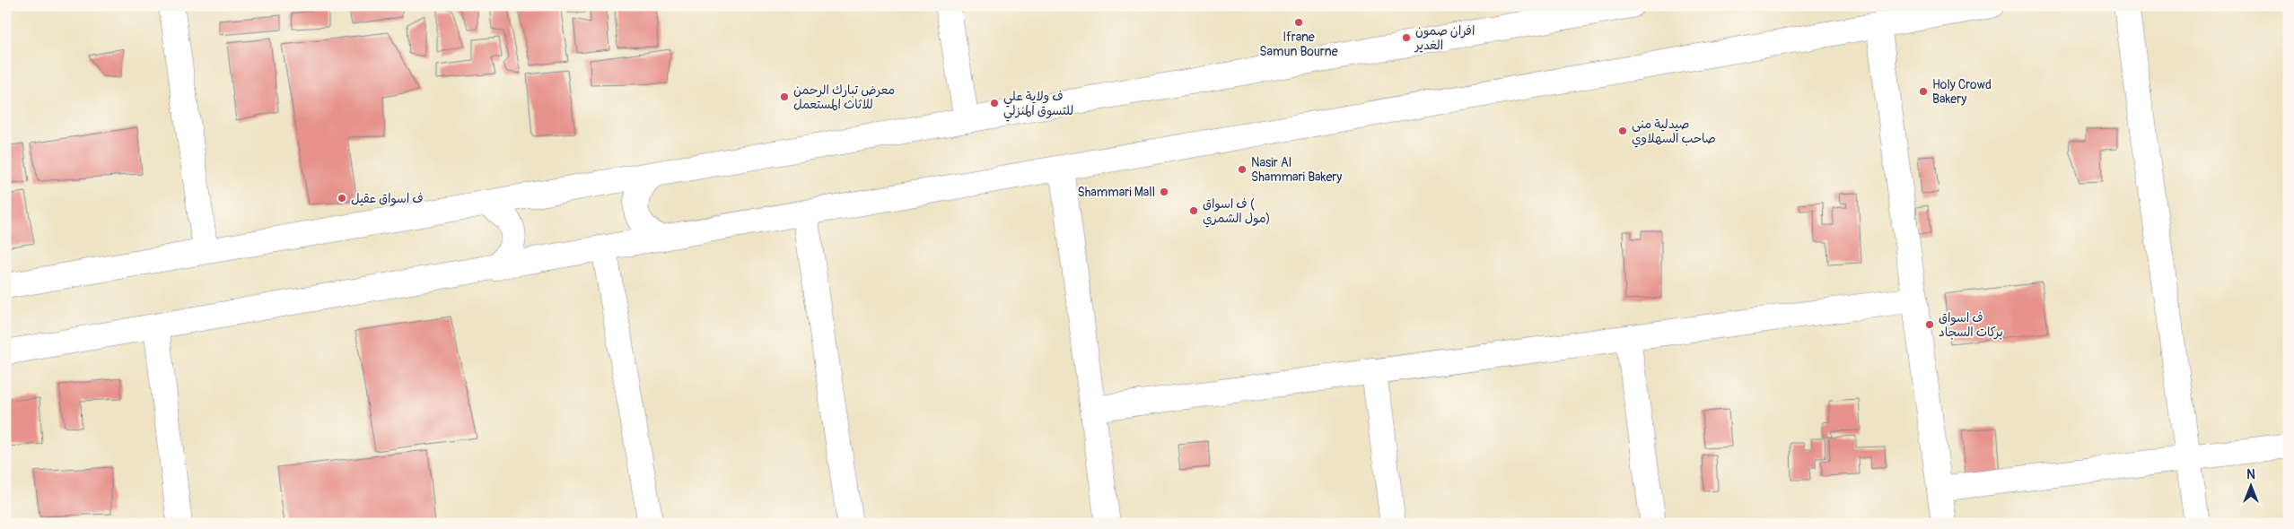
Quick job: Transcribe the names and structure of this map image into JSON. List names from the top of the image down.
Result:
{
  "places": [
    "Ifrane Samun Bourne",
    "افران صمون الغدير",
    "Holy Crowd Bakery",
    "معرض تبارك الرحمن للاثاث المستعمل",
    "ف ولاية علي للتسوق المنزلي",
    "صيدلية منى صاحب السهلاوي",
    "Nasir Al Shammari Bakery",
    "Shammari Mall",
    "ف اسواق عقيل",
    "ف اسواق ( مول الشمري)",
    "ف اسواق بركات السجاد"
  ],
  "north": "top"
}
